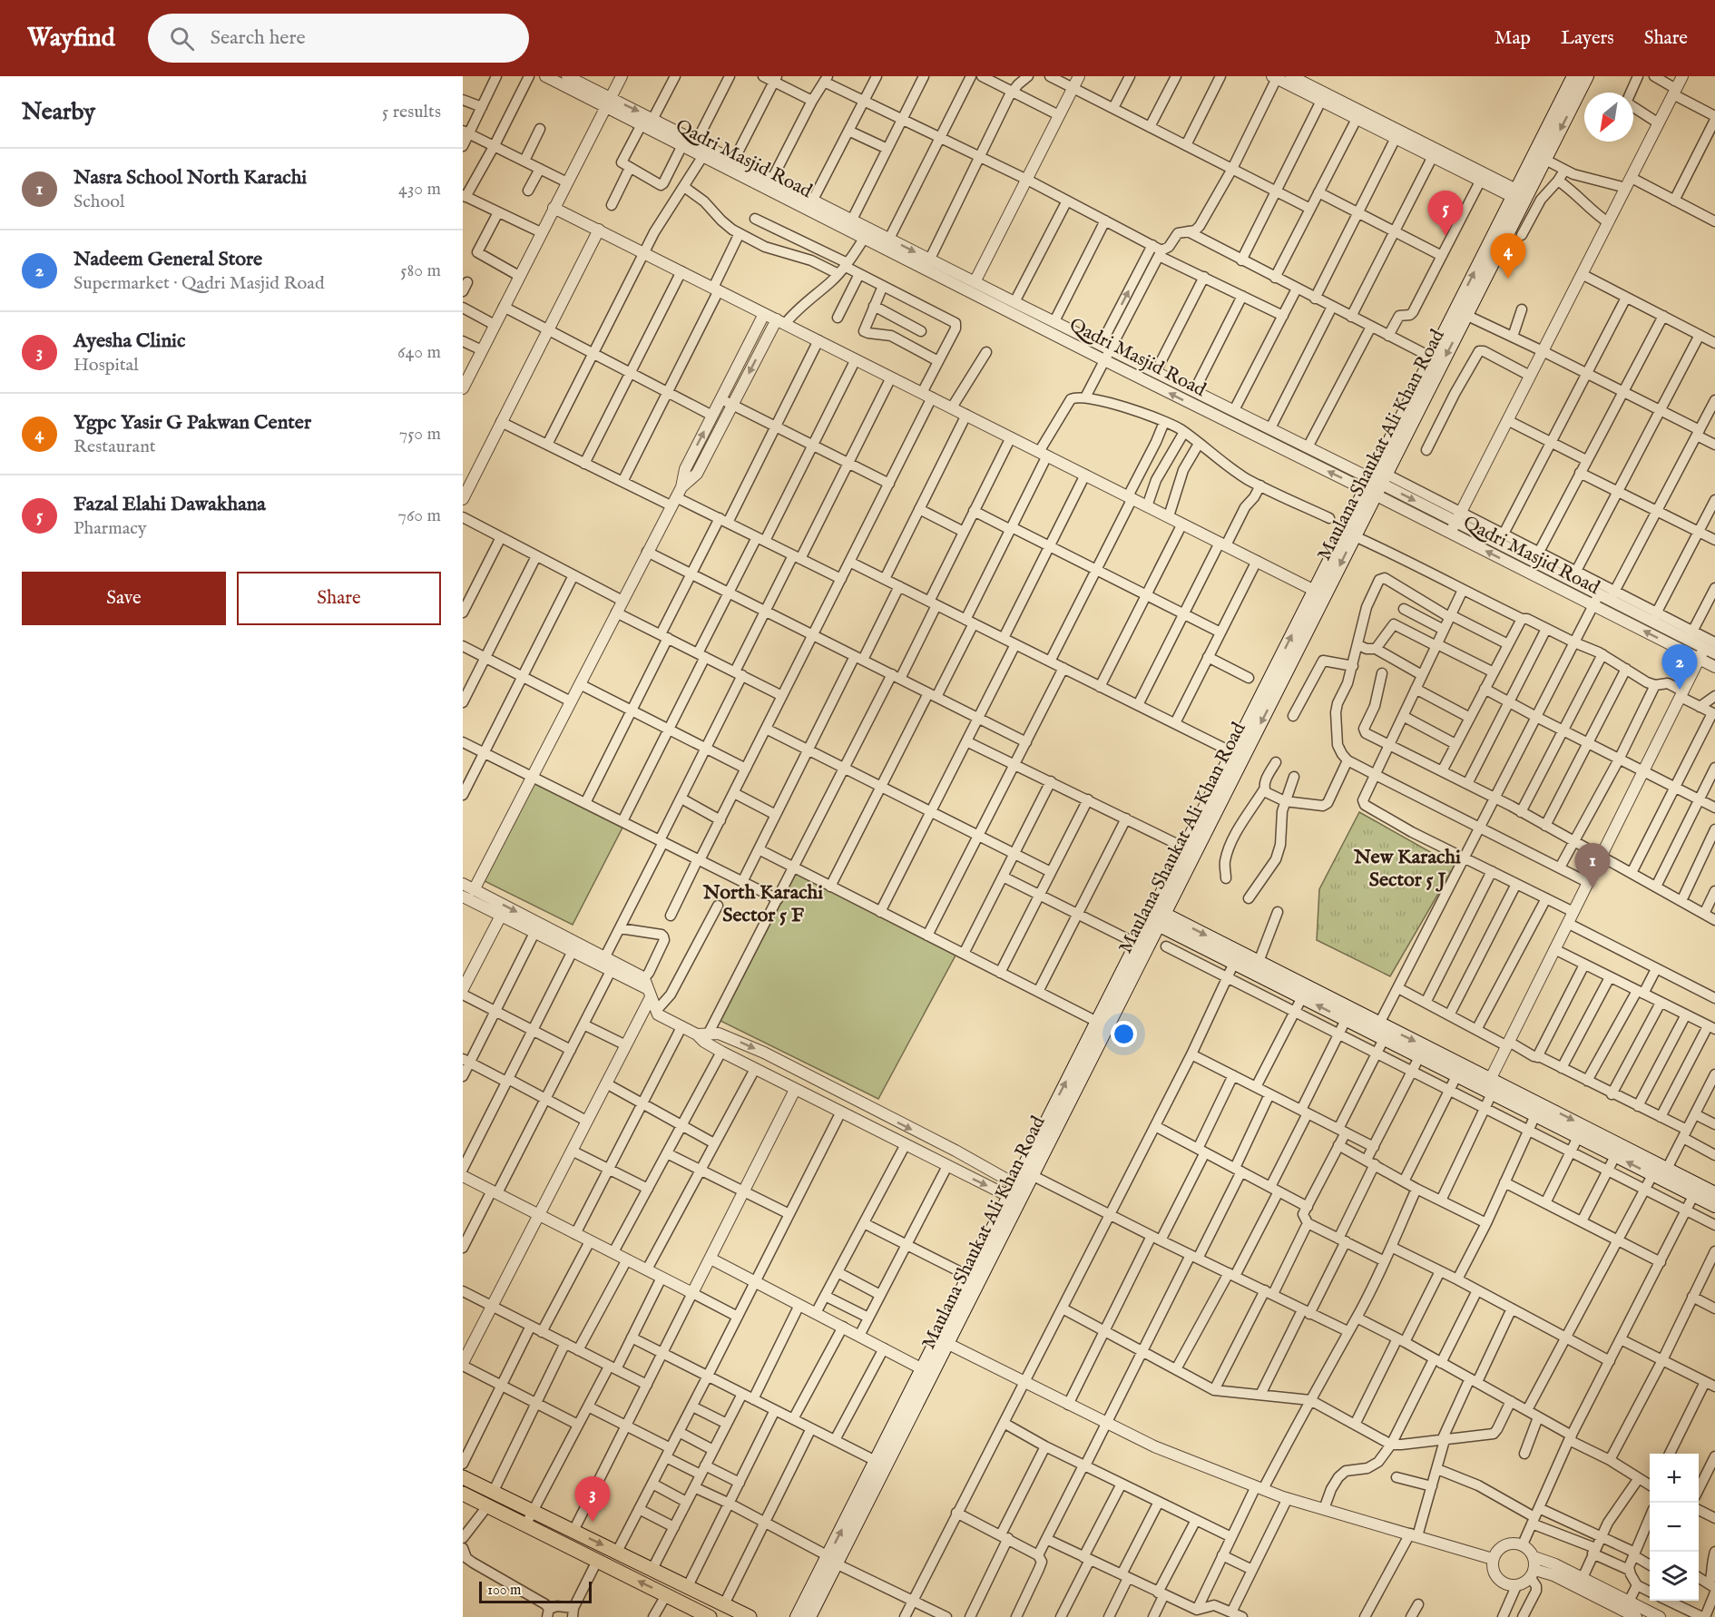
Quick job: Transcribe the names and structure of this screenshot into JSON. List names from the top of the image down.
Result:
{
  "streets": {
    "main road": ["Maulana Shaukat Ali Khan Road"],
    "street": ["Qadri Masjid Road"]
  },
  "crossings": [
    ["Qadri Masjid Road", "Maulana Shaukat Ali Khan Road"]
  ],
  "districts": ["New Karachi Sector 5 J", "North Karachi Sector 5 F"],
  "scale_bar": "100 m",
  "north": "bottom left",
  "page": {
    "header": "Wayfind",
    "search": "Search here",
    "nav": ["Map", "Layers", "Share"],
    "heading": ["Nearby", "5 results"],
    "list": [
      {
        "mark": "1",
        "name": "Nasra School North Karachi",
        "note": "School",
        "value": "430 m"
      },
      {
        "mark": "2",
        "name": "Nadeem General Store",
        "note": "Supermarket · Qadri Masjid Road",
        "value": "580 m"
      },
      {
        "mark": "3",
        "name": "Ayesha Clinic",
        "note": "Hospital",
        "value": "640 m"
      },
      {
        "mark": "4",
        "name": "Ygpc Yasir G Pakwan Center",
        "note": "Restaurant",
        "value": "750 m"
      },
      {
        "mark": "5",
        "name": "Fazal Elahi Dawakhana",
        "note": "Pharmacy",
        "value": "760 m"
      }
    ],
    "pins": [
      "5",
      "4",
      "2",
      "1",
      "3"
    ],
    "buttons": ["Save", "Share"],
    "map_buttons": ["+", "−"],
    "scale": "100 m"
  }
}
